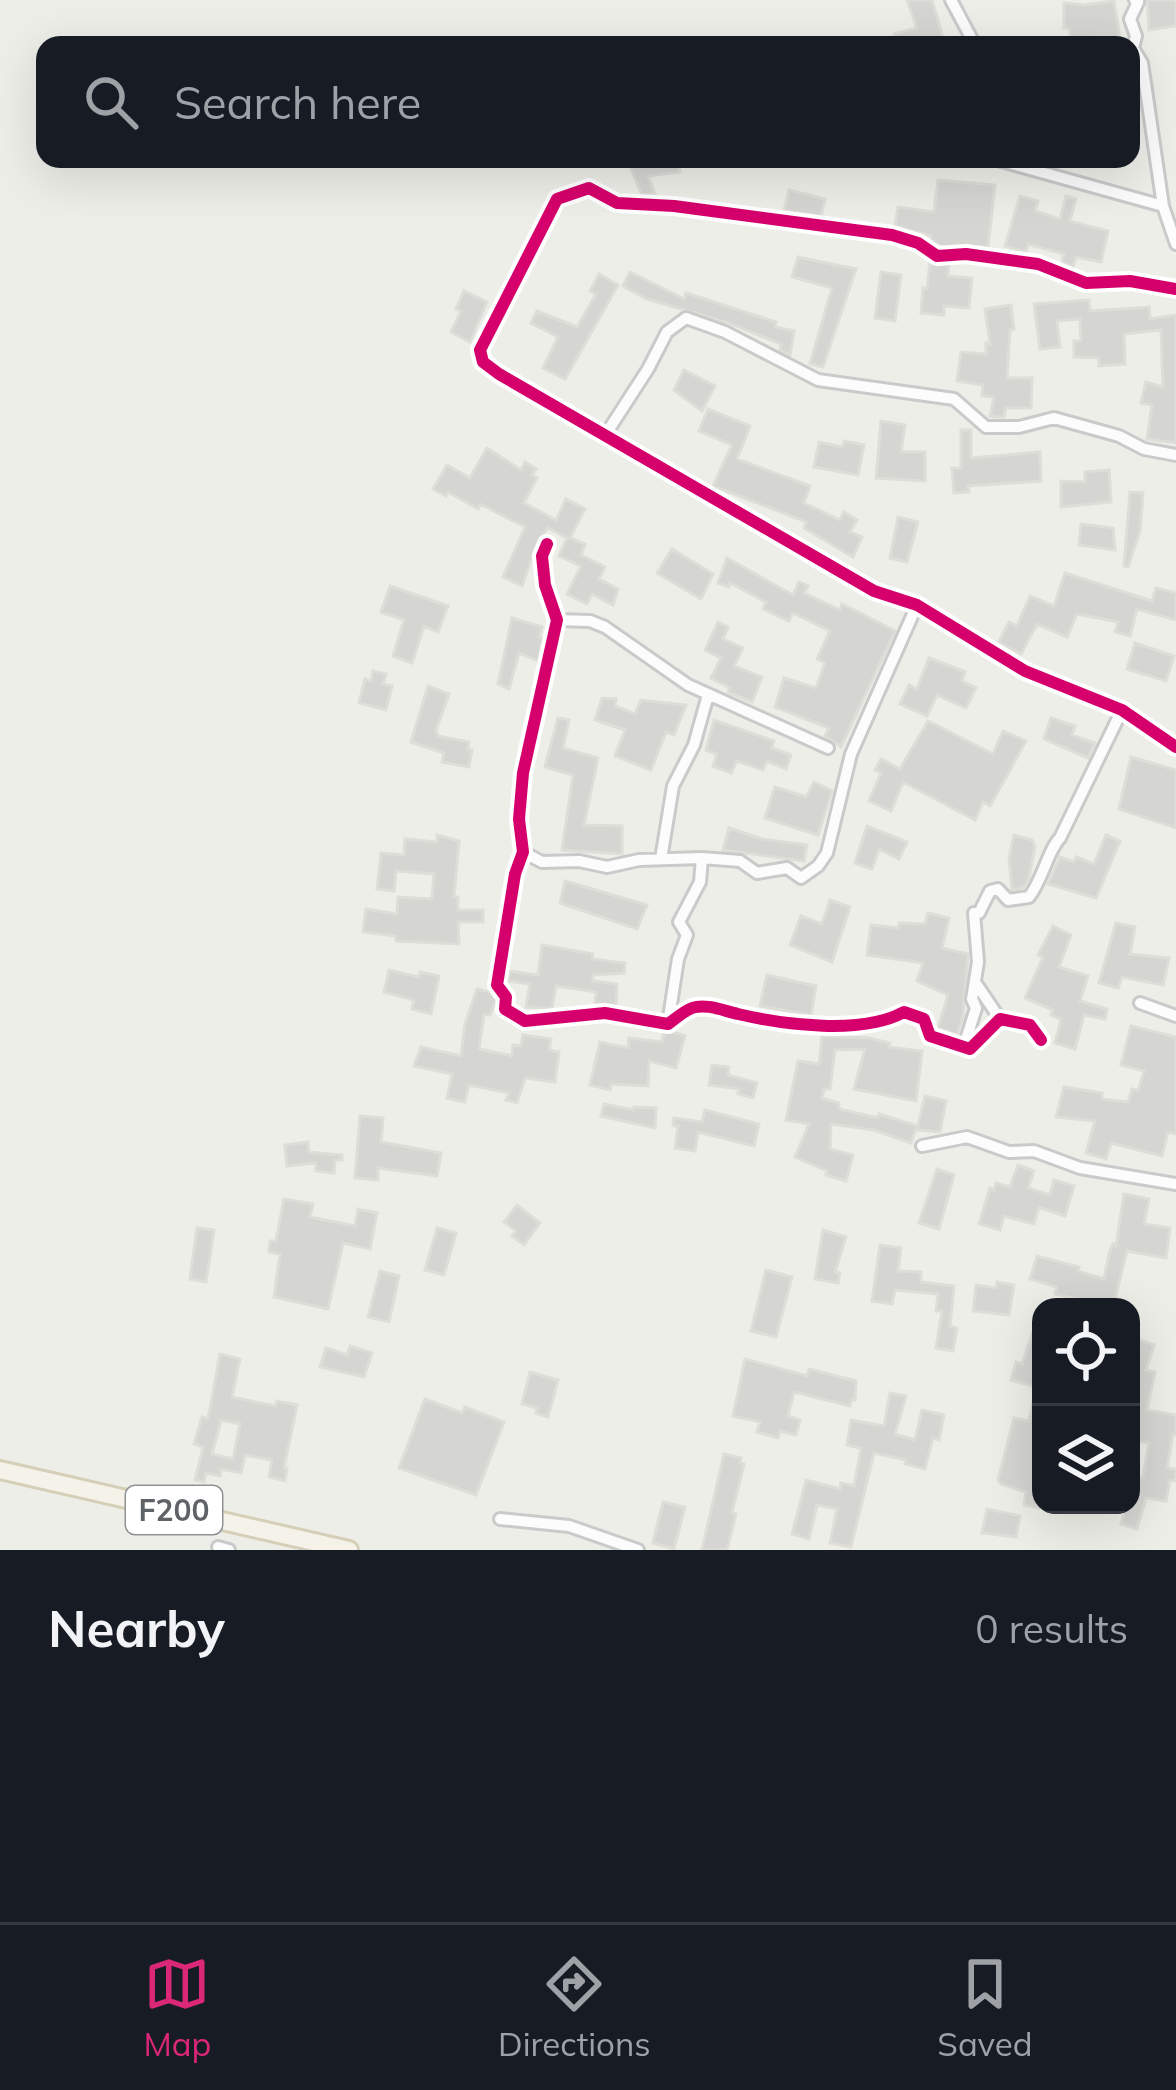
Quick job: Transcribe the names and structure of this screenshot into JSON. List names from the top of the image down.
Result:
{
  "streets": {
    "main road": ["F200"]
  },
  "page": {
    "search": "Search here",
    "heading": ["Nearby", "0 results"],
    "nav": ["Map", "Directions", "Saved"]
  }
}
